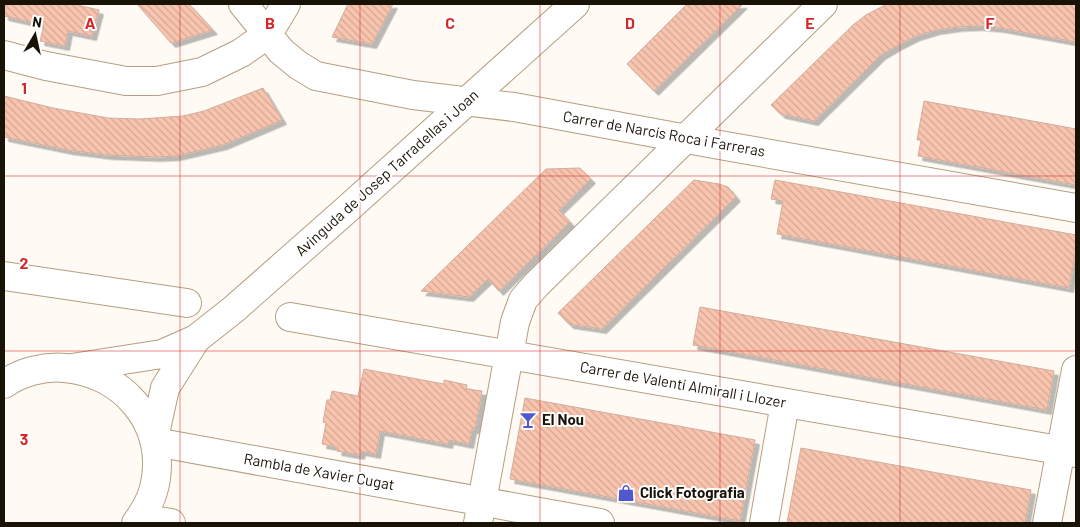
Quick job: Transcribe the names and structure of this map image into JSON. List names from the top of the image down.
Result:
{
  "streets": {
    "street": [
      "Carrer de Narcís Roca i Farreras",
      "Avinguda de Josep Tarradellas i Joan",
      "Carrer de Valentí Almirall i Llozer",
      "Rambla de Xavier Cugat"
    ]
  },
  "crossings": [
    ["Carrer de Narcís Roca i Farreras", "Avinguda de Josep Tarradellas i Joan"],
    ["Avinguda de Josep Tarradellas i Joan", "Rambla de Xavier Cugat"]
  ],
  "places": {
    "bar": ["El Nou"],
    "shop": ["Click Fotografia"]
  },
  "north": "top",
  "grid": {
    "columns": [
      "A",
      "B",
      "C",
      "D",
      "E",
      "F"
    ],
    "rows": ["1", "2", "3"]
  }
}
